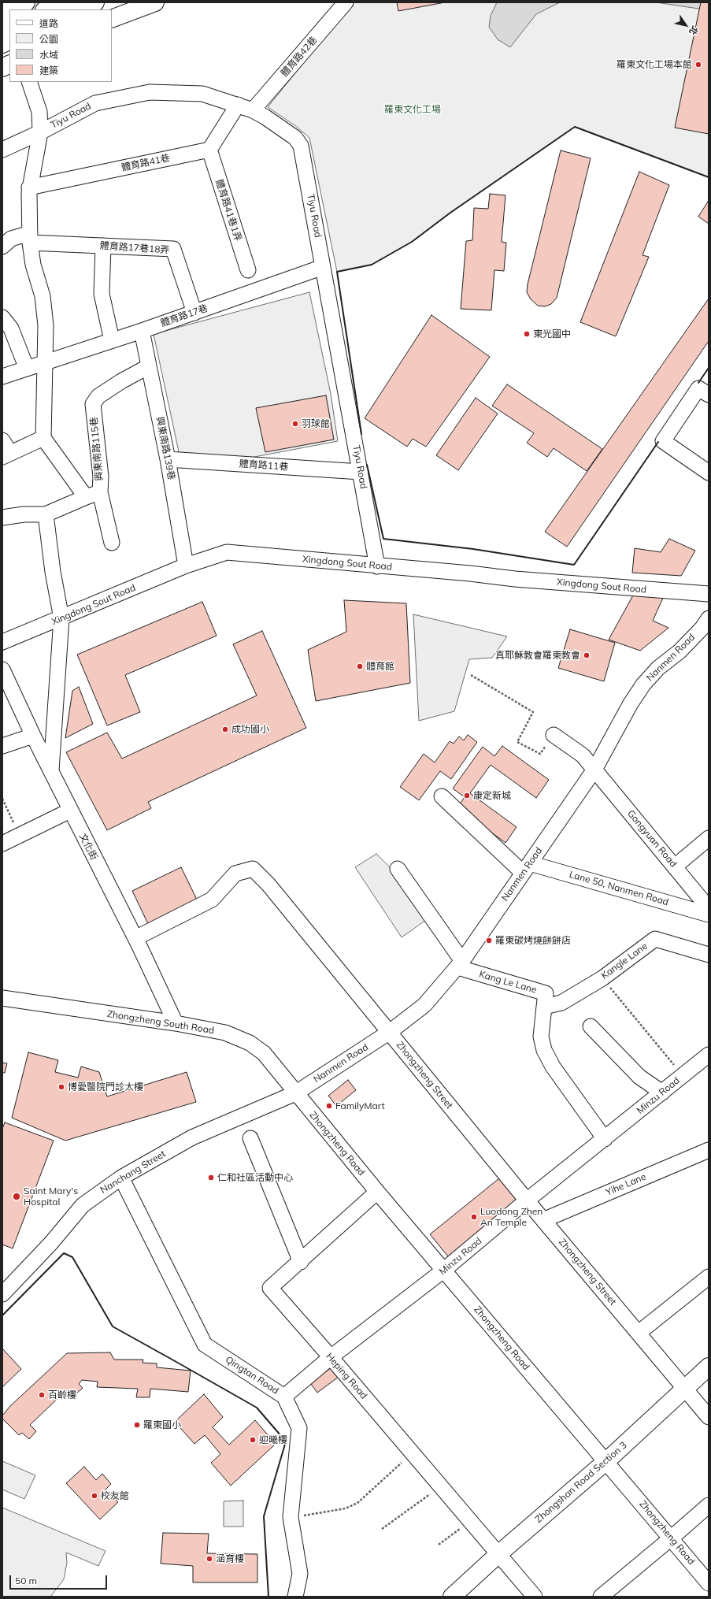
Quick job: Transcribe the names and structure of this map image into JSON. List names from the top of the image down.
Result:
{
  "streets": {
    "main road": ["Zhongshan Road Section 3"],
    "street": [
      "體育路42巷",
      "Tiyu Road",
      "體育路41巷",
      "體育路41巷1弄",
      "體育路17巷18弄",
      "體育路17巷",
      "興東南路139巷",
      "興東南路115巷",
      "體育路11巷",
      "Xingdong Sout Road",
      "Nanmen Road",
      "Gongyuan Road",
      "文化街",
      "Lane 50, Nanmen Road",
      "Kangle Lane",
      "Kang Le Lane",
      "Zhongzheng South Road",
      "Zhongzheng Street",
      "Minzu Road",
      "Zhongzheng Road",
      "Nanchang Street",
      "Yihe Lane",
      "Qingtan Road",
      "Heping Road"
    ]
  },
  "crossings": [
    ["體育路42巷", "Tiyu Road"],
    ["Tiyu Road", "體育路17巷"],
    ["Tiyu Road", "體育路11巷"],
    ["Tiyu Road", "Xingdong Sout Road"],
    ["體育路41巷", "體育路41巷1弄"],
    ["體育路17巷18弄", "體育路17巷"],
    ["體育路17巷", "興東南路139巷"],
    ["興東南路139巷", "興東南路115巷"],
    ["興東南路139巷", "體育路11巷"],
    ["興東南路139巷", "Xingdong Sout Road"],
    ["Nanmen Road", "Gongyuan Road"],
    ["Nanmen Road", "Lane 50, Nanmen Road"],
    ["Nanmen Road", "Kang Le Lane"],
    ["Nanmen Road", "Zhongzheng South Road"],
    ["Nanmen Road", "Zhongzheng Street"],
    ["Nanmen Road", "Zhongzheng Road"],
    ["Nanmen Road", "Nanchang Street"],
    ["文化街", "Zhongzheng South Road"],
    ["文化街", "Zhongzheng Street"],
    ["Kangle Lane", "Kang Le Lane"],
    ["Zhongzheng South Road", "Zhongzheng Road"],
    ["Zhongzheng South Road", "Nanchang Street"],
    ["Zhongzheng Street", "Minzu Road"],
    ["Zhongzheng Street", "Yihe Lane"],
    ["Zhongzheng Street", "Zhongshan Road Section 3"],
    ["Minzu Road", "Zhongzheng Road"],
    ["Minzu Road", "Qingtan Road"],
    ["Minzu Road", "Heping Road"],
    ["Zhongzheng Road", "Nanchang Street"],
    ["Zhongzheng Road", "Zhongshan Road Section 3"],
    ["Nanchang Street", "Qingtan Road"],
    ["Heping Road", "Zhongshan Road Section 3"]
  ],
  "parks": ["羅東文化工場"],
  "places": [
    "羅東文化工場本館",
    "東光國中",
    "羽球館",
    "真耶穌教會羅東教會",
    "體育館",
    "成功國小",
    "康定新城",
    "羅東碳烤燒餅餅店",
    "博愛醫院門診大樓",
    "FamilyMart",
    "仁和社區活動中心",
    "Saint Mary's Hospital",
    "Luodong Zhen An Temple",
    "百齡樓",
    "羅東國小",
    "迎曦樓",
    "校友館",
    "涵育樓"
  ],
  "legend": [
    "道路",
    "公園",
    "水域",
    "建築"
  ],
  "scale_bar": "50 m",
  "north": "bottom right"
}
